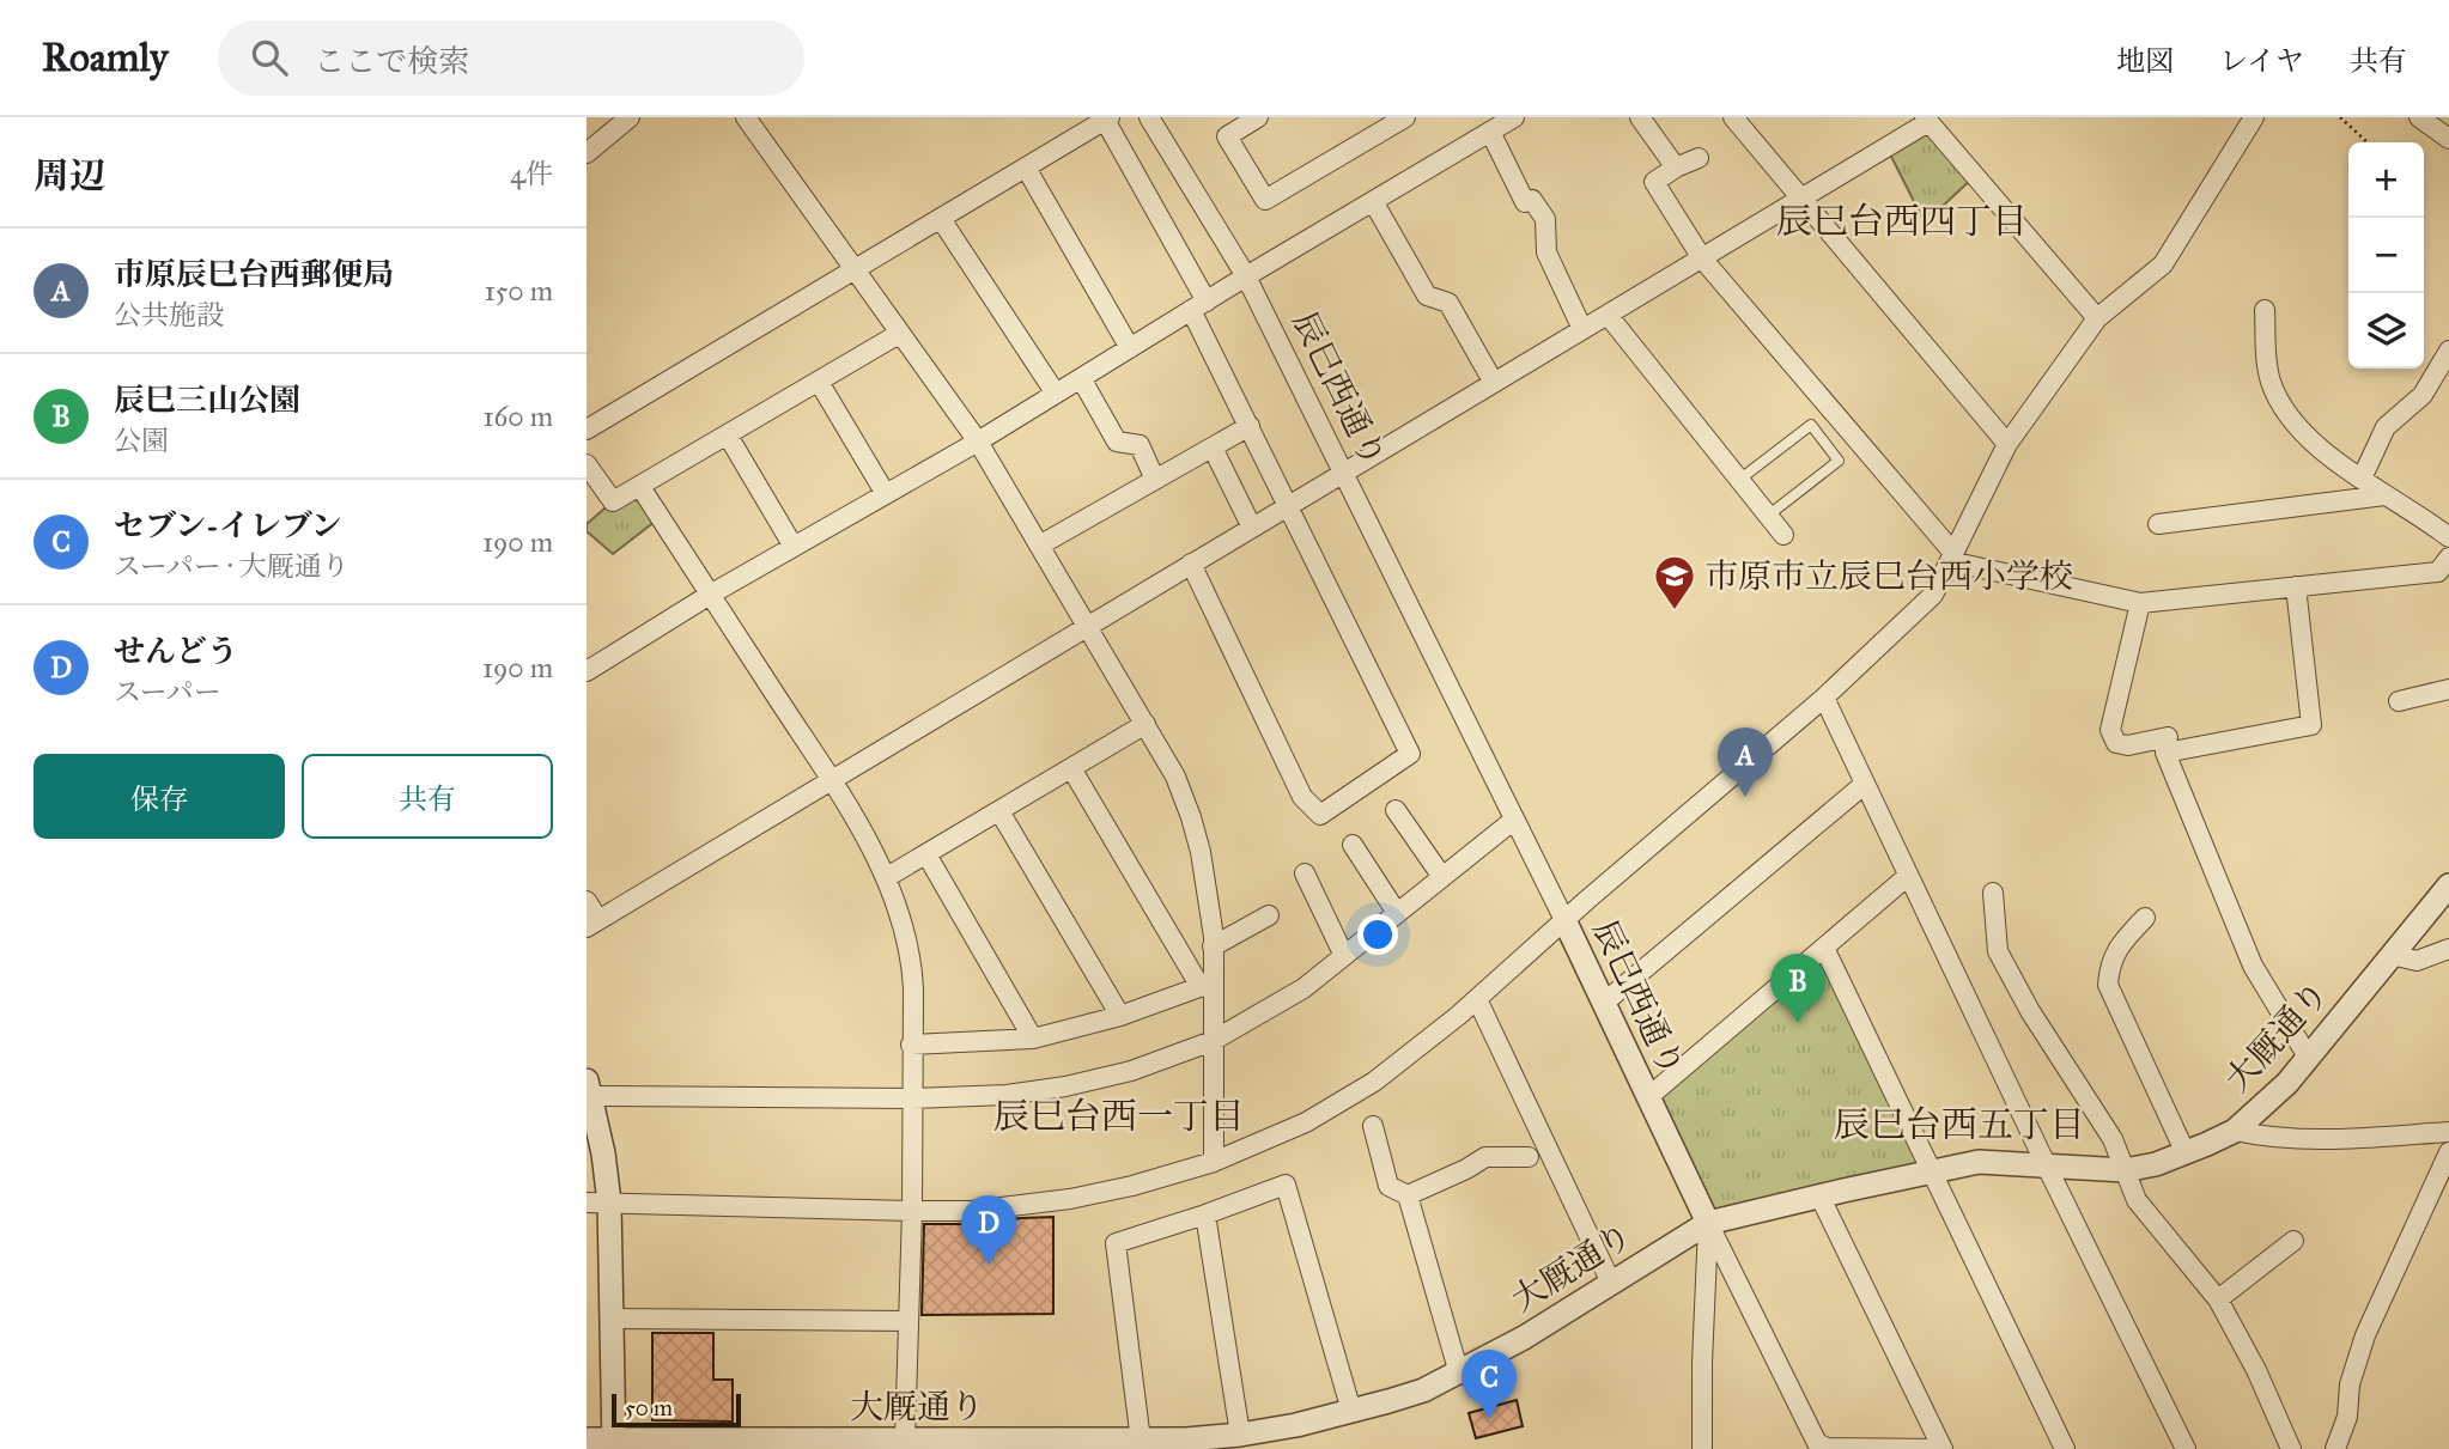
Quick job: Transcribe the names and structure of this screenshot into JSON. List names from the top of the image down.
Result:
{
  "streets": {
    "street": ["辰巳西通り", "大厩通り"]
  },
  "crossings": [
    ["辰巳西通り", "大厩通り"]
  ],
  "districts": ["辰巳台西四丁目", "辰巳台西一丁目", "辰巳台西五丁目"],
  "places": {
    "school or university": ["市原市立辰巳台西小学校"]
  },
  "scale_bar": "50 m",
  "page": {
    "header": "Roamly",
    "search": "ここで検索",
    "nav": ["地図", "レイヤ", "共有"],
    "heading": ["周辺", "4件"],
    "map_buttons": ["+", "−"],
    "list": [
      {
        "mark": "A",
        "name": "市原辰巳台西郵便局",
        "note": "公共施設",
        "value": "150 m"
      },
      {
        "mark": "B",
        "name": "辰巳三山公園",
        "note": "公園",
        "value": "160 m"
      },
      {
        "mark": "C",
        "name": "セブン-イレブン",
        "note": "スーパー · 大厩通り",
        "value": "190 m"
      },
      {
        "mark": "D",
        "name": "せんどう",
        "note": "スーパー",
        "value": "190 m"
      }
    ],
    "pins": [
      "A",
      "B",
      "D",
      "C"
    ],
    "buttons": ["保存", "共有"],
    "scale": "50 m"
  }
}
